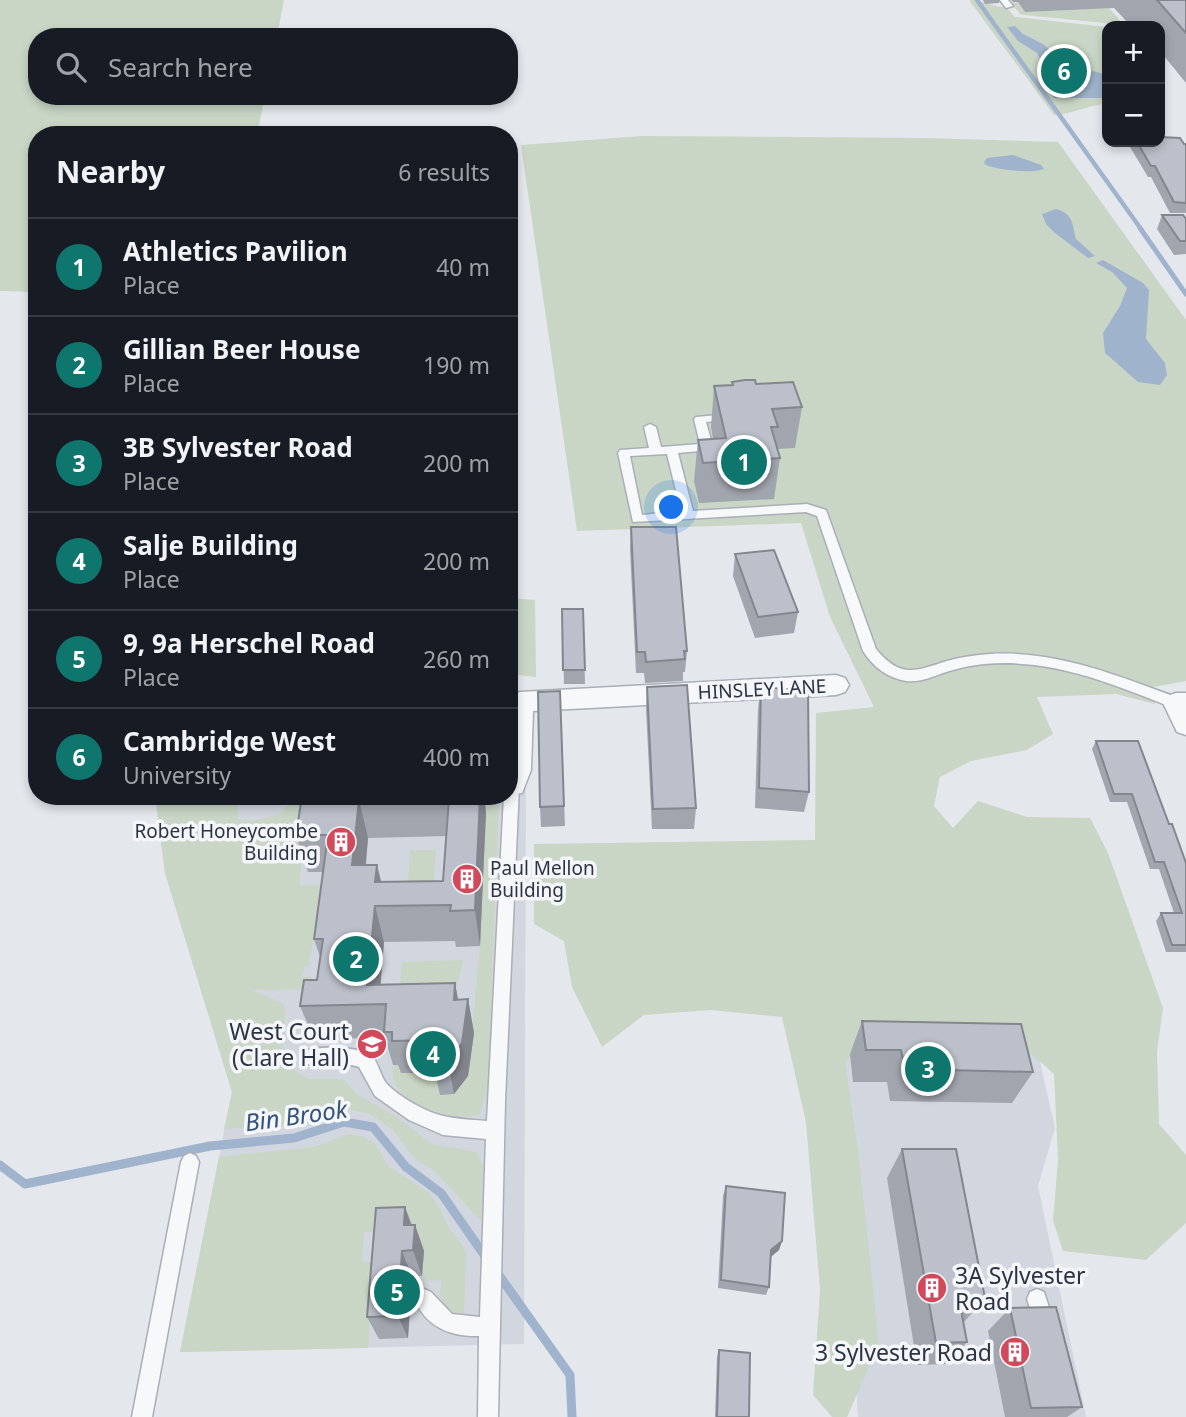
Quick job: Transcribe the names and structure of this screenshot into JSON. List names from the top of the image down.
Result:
{
  "streets": {
    "street": ["HINSLEY LANE"]
  },
  "water": ["Bin Brook"],
  "places": {
    "building": [
      "Robert Honeycombe Building",
      "Paul Mellon Building",
      "3A Sylvester Road",
      "3 Sylvester Road"
    ],
    "school or university": ["West Court (Clare Hall)"]
  },
  "page": {
    "map_buttons": ["+", "−"],
    "search": "Search here",
    "pins": [
      "6",
      "1",
      "2",
      "4",
      "3",
      "5"
    ],
    "heading": ["Nearby", "6 results"],
    "list": [
      {
        "mark": "1",
        "name": "Athletics Pavilion",
        "note": "Place",
        "value": "40 m"
      },
      {
        "mark": "2",
        "name": "Gillian Beer House",
        "note": "Place",
        "value": "190 m"
      },
      {
        "mark": "3",
        "name": "3B Sylvester Road",
        "note": "Place",
        "value": "200 m"
      },
      {
        "mark": "4",
        "name": "Salje Building",
        "note": "Place",
        "value": "200 m"
      },
      {
        "mark": "5",
        "name": "9, 9a Herschel Road",
        "note": "Place",
        "value": "260 m"
      },
      {
        "mark": "6",
        "name": "Cambridge West",
        "note": "University",
        "value": "400 m"
      }
    ]
  }
}
